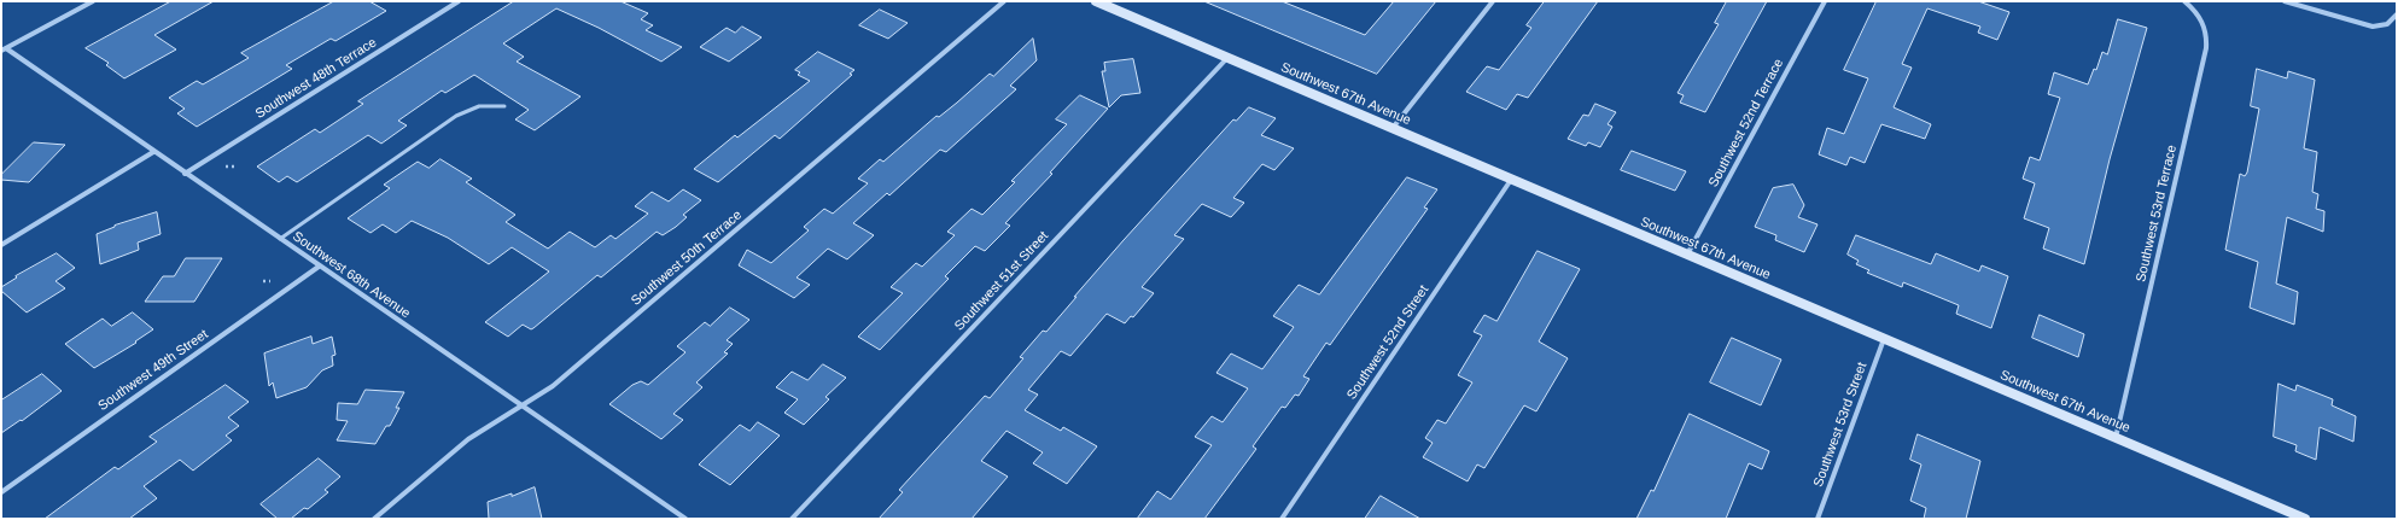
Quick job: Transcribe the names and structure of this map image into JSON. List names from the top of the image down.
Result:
{
  "streets": {
    "main road": ["Southwest 67th Avenue"],
    "street": [
      "Southwest 48th Terrace",
      "Southwest 52nd Terrace",
      "Southwest 53rd Terrace",
      "Southwest 50th Terrace",
      "Southwest 68th Avenue",
      "Southwest 51st Street",
      "Southwest 52nd Street",
      "Southwest 49th Street",
      "Southwest 53rd Street"
    ]
  },
  "crossings": [
    ["Southwest 48th Terrace", "Southwest 68th Avenue"],
    ["Southwest 67th Avenue", "Southwest 52nd Terrace"],
    ["Southwest 67th Avenue", "Southwest 53rd Terrace"],
    ["Southwest 67th Avenue", "Southwest 51st Street"],
    ["Southwest 67th Avenue", "Southwest 52nd Street"],
    ["Southwest 67th Avenue", "Southwest 53rd Street"],
    ["Southwest 50th Terrace", "Southwest 68th Avenue"],
    ["Southwest 68th Avenue", "Southwest 49th Street"]
  ]
}
